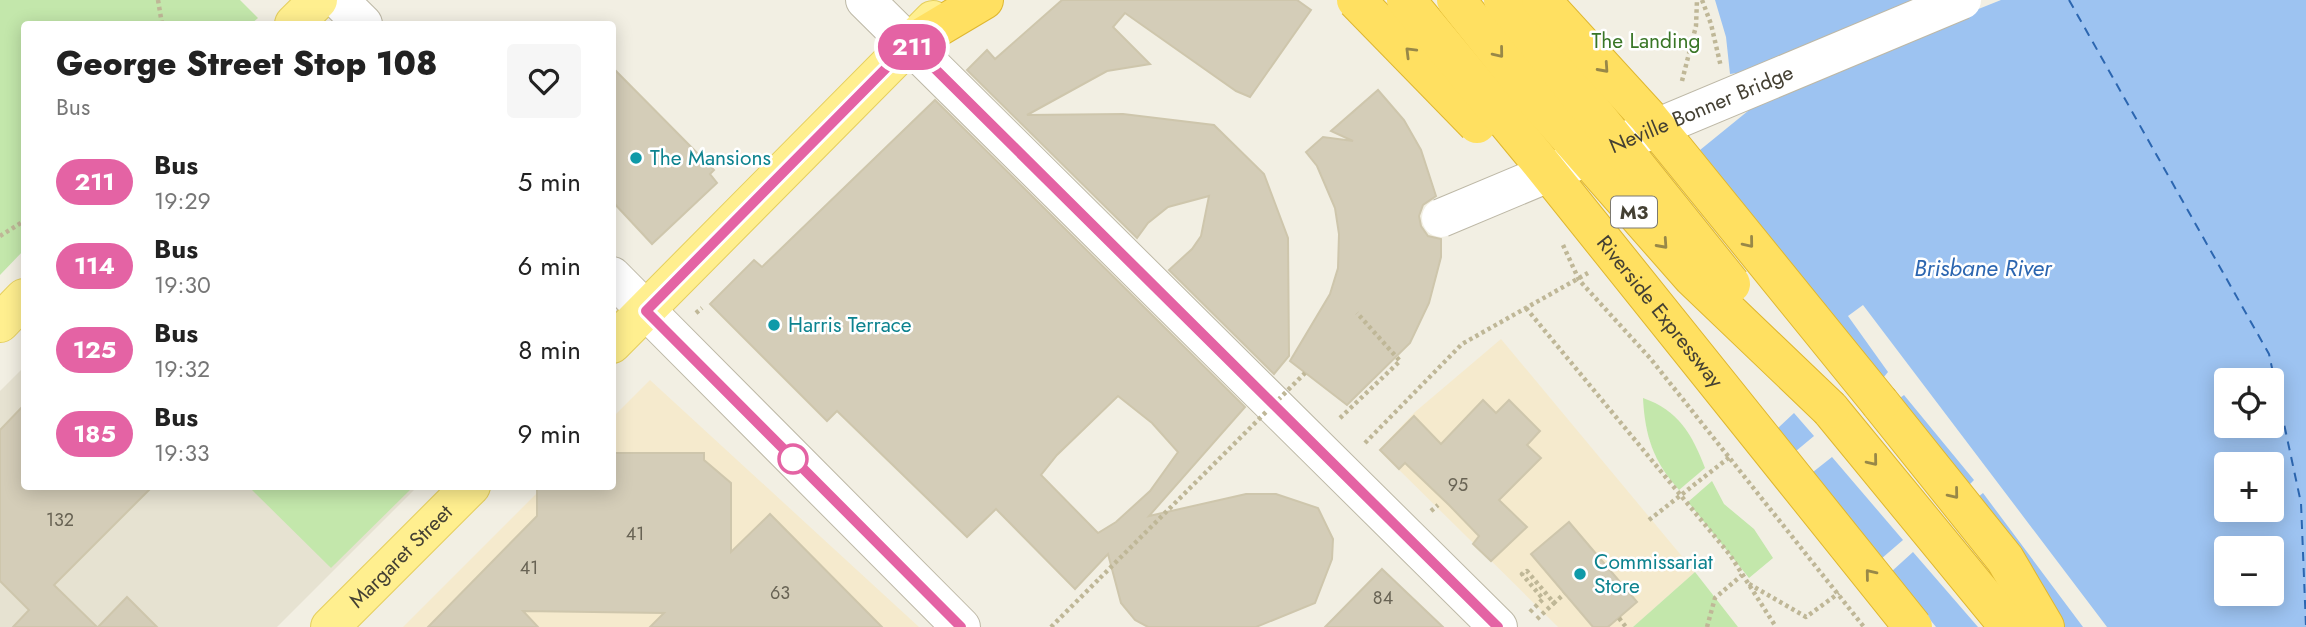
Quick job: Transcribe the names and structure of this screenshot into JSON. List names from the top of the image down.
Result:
{
  "streets": {
    "highway": ["M3", "Riverside Expressway"],
    "main road": ["Margaret Street"],
    "street": ["Neville Bonner Bridge"]
  },
  "crossings": [
    ["M3", "Riverside Expressway"]
  ],
  "water": ["Brisbane River"],
  "parks": ["The Landing"],
  "places": ["The Mansions", "Harris Terrace", "Commissariat Store"],
  "lines": ["bus line 211"],
  "house_numbers": [
    "95",
    "132",
    "41",
    "41",
    "63",
    "84"
  ],
  "page": {
    "on_map": "211",
    "heading": ["George Street Stop 108", "Bus"],
    "list": [
      {
        "mark": "211",
        "name": "Bus",
        "note": "19:29",
        "value": "5 min"
      },
      {
        "mark": "114",
        "name": "Bus",
        "note": "19:30",
        "value": "6 min"
      },
      {
        "mark": "125",
        "name": "Bus",
        "note": "19:32",
        "value": "8 min"
      },
      {
        "mark": "185",
        "name": "Bus",
        "note": "19:33",
        "value": "9 min"
      }
    ],
    "map_buttons": ["+", "−"]
  }
}
